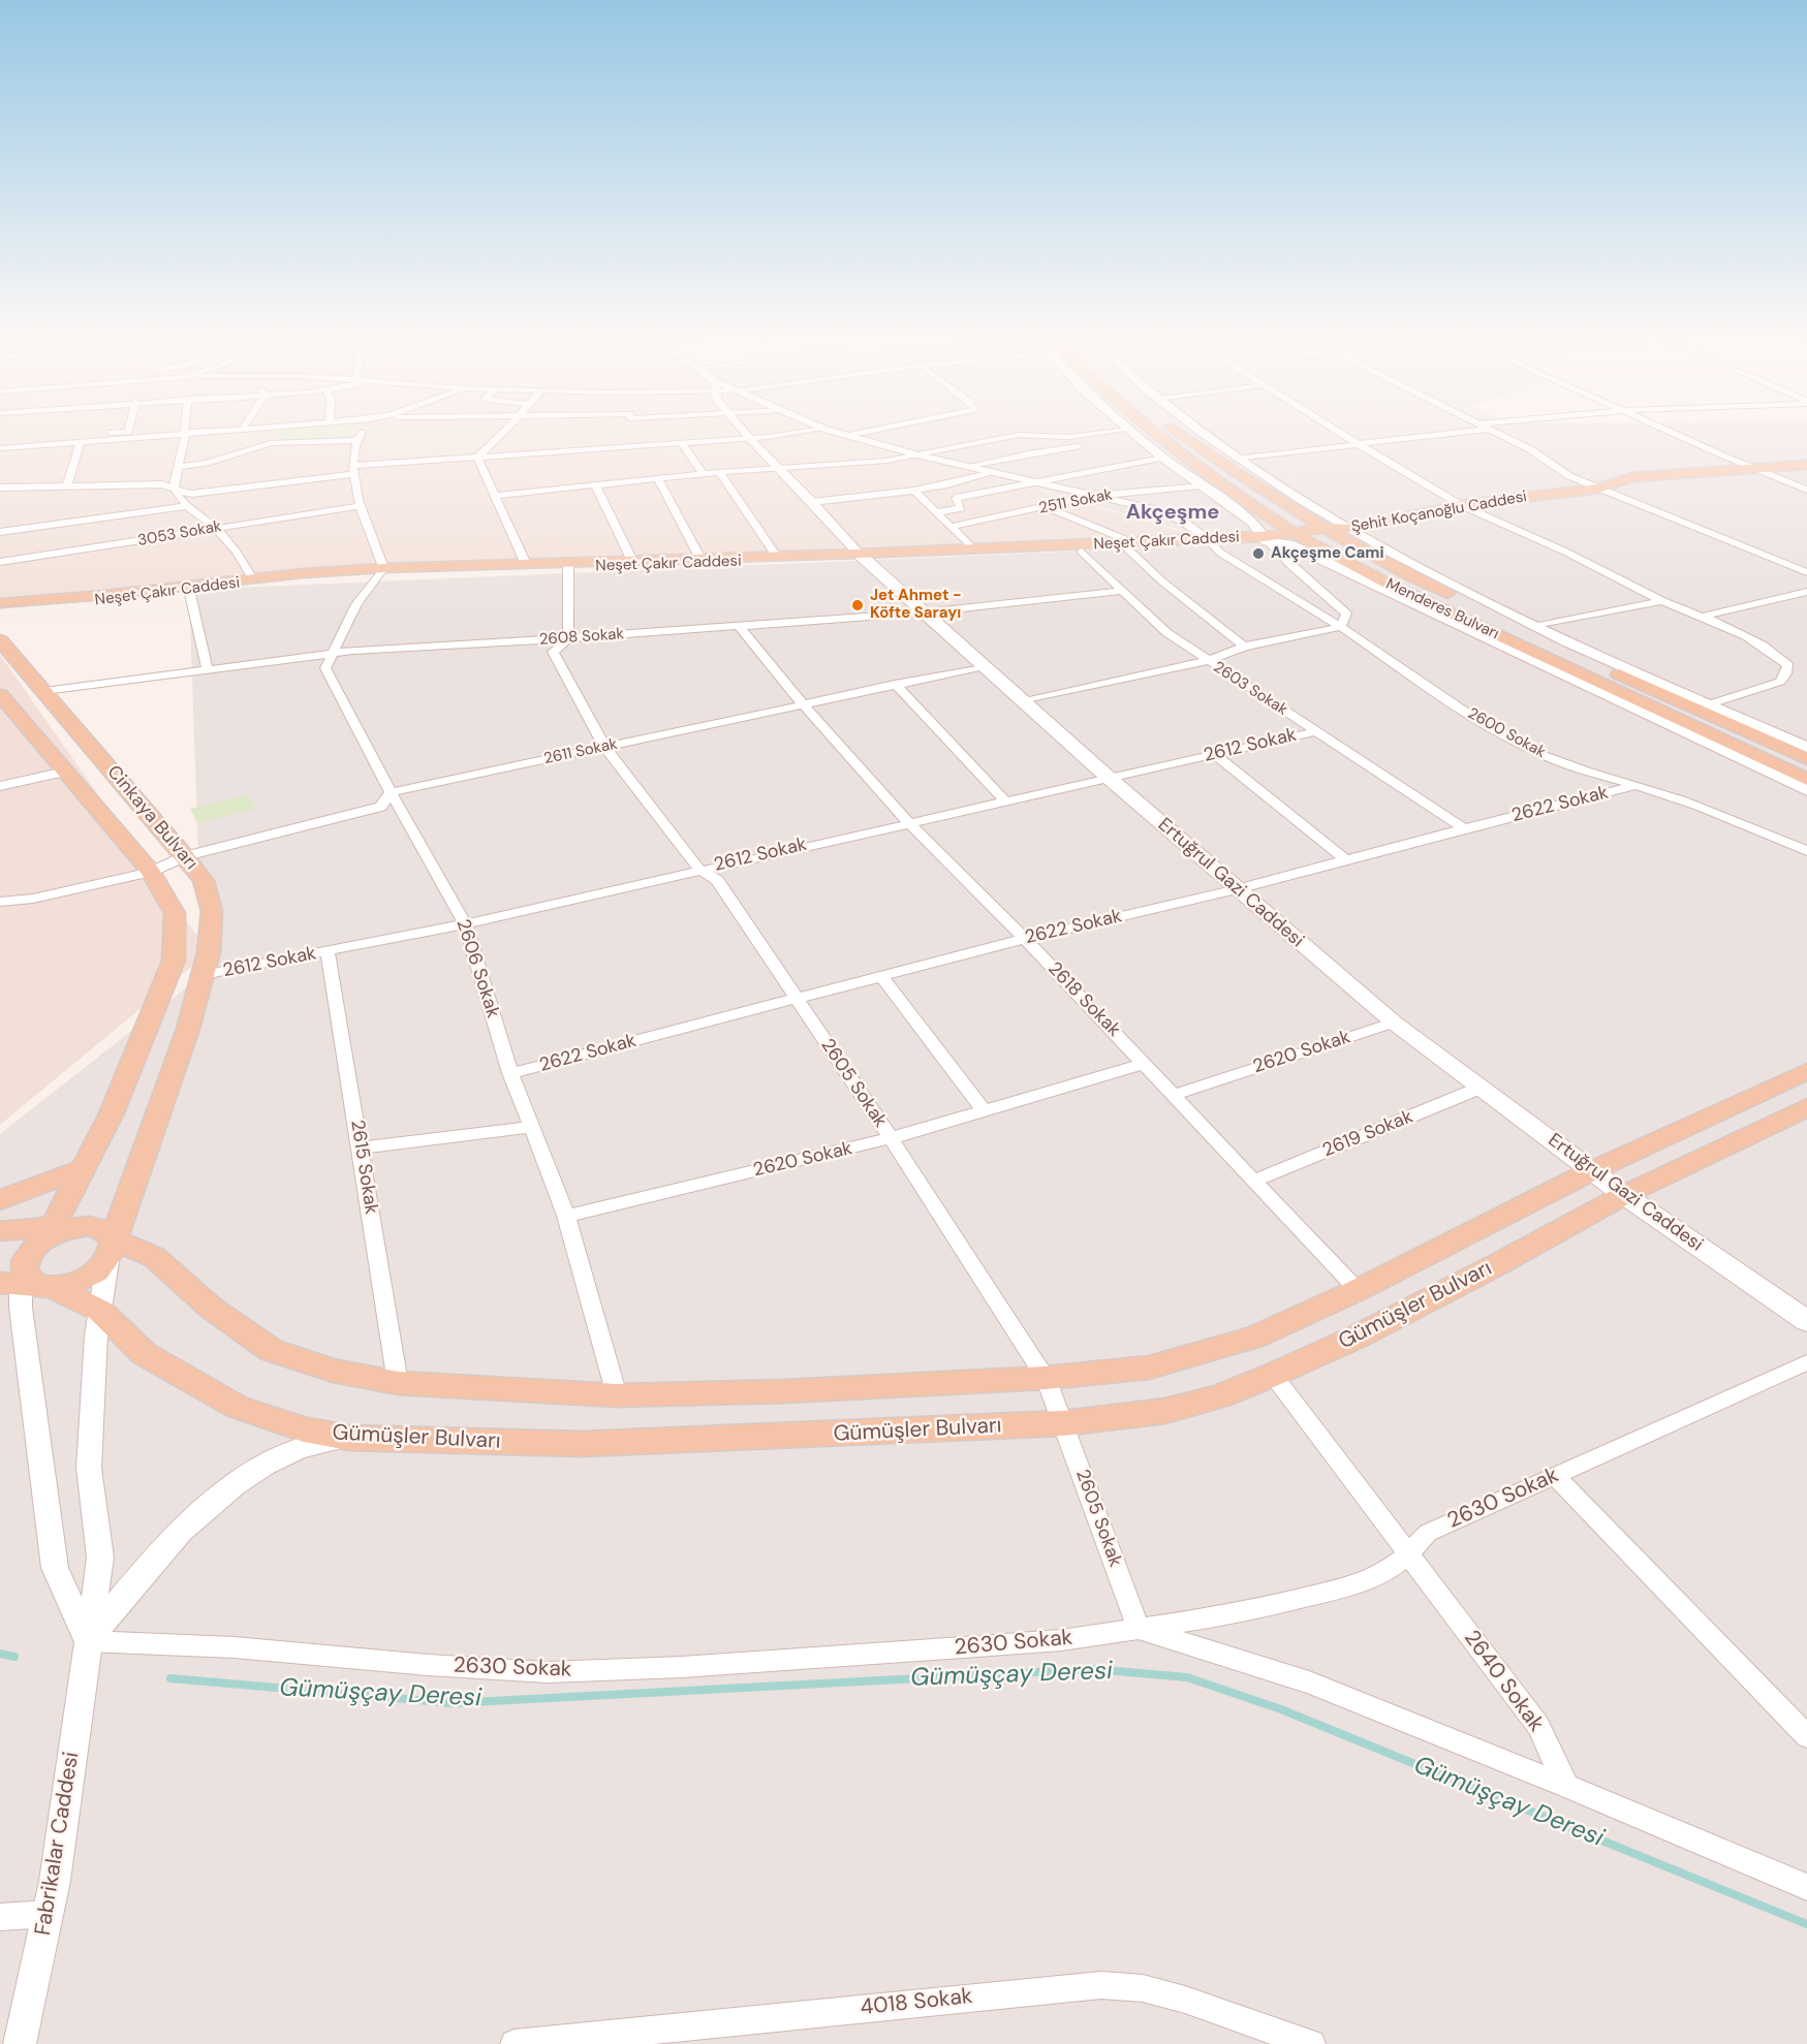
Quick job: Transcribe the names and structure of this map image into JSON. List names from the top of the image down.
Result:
{
  "streets": {
    "main road": [
      "Şehit Koçanoğlu Caddesi",
      "Neşet Çakır Caddesi",
      "Menderes Bulvarı",
      "Cinkaya Bulvarı",
      "Ertuğrul Gazi Caddesi",
      "Gümüşler Bulvarı"
    ],
    "street": [
      "2511 Sokak",
      "3053 Sokak",
      "2608 Sokak",
      "2603 Sokak",
      "2600 Sokak",
      "2612 Sokak",
      "2611 Sokak",
      "2622 Sokak",
      "2606 Sokak",
      "2618 Sokak",
      "2620 Sokak",
      "2605 Sokak",
      "2619 Sokak",
      "2615 Sokak",
      "2630 Sokak",
      "2640 Sokak",
      "Fabrikalar Caddesi",
      "4018 Sokak"
    ]
  },
  "crossings": [
    ["Şehit Koçanoğlu Caddesi", "Neşet Çakır Caddesi"],
    ["Şehit Koçanoğlu Caddesi", "Menderes Bulvarı"],
    ["Neşet Çakır Caddesi", "Menderes Bulvarı"],
    ["Neşet Çakır Caddesi", "2603 Sokak"],
    ["Neşet Çakır Caddesi", "2600 Sokak"],
    ["Neşet Çakır Caddesi", "Ertuğrul Gazi Caddesi"],
    ["Neşet Çakır Caddesi", "2605 Sokak"],
    ["2608 Sokak", "2603 Sokak"],
    ["2608 Sokak", "Cinkaya Bulvarı"],
    ["2608 Sokak", "Ertuğrul Gazi Caddesi"],
    ["2608 Sokak", "2606 Sokak"],
    ["2608 Sokak", "2618 Sokak"],
    ["2608 Sokak", "2605 Sokak"],
    ["2603 Sokak", "2612 Sokak"],
    ["2603 Sokak", "2622 Sokak"],
    ["2600 Sokak", "2622 Sokak"],
    ["2612 Sokak", "Cinkaya Bulvarı"],
    ["2612 Sokak", "Ertuğrul Gazi Caddesi"],
    ["2612 Sokak", "2606 Sokak"],
    ["2612 Sokak", "2618 Sokak"],
    ["2612 Sokak", "2605 Sokak"],
    ["2612 Sokak", "2615 Sokak"],
    ["2611 Sokak", "Cinkaya Bulvarı"],
    ["2611 Sokak", "Ertuğrul Gazi Caddesi"],
    ["2611 Sokak", "2606 Sokak"],
    ["2611 Sokak", "2618 Sokak"],
    ["2611 Sokak", "2605 Sokak"],
    ["2622 Sokak", "Ertuğrul Gazi Caddesi"],
    ["2622 Sokak", "2606 Sokak"],
    ["2622 Sokak", "2618 Sokak"],
    ["2622 Sokak", "2605 Sokak"],
    ["Cinkaya Bulvarı", "Gümüşler Bulvarı"],
    ["Cinkaya Bulvarı", "Fabrikalar Caddesi"],
    ["Ertuğrul Gazi Caddesi", "2620 Sokak"],
    ["Ertuğrul Gazi Caddesi", "2619 Sokak"],
    ["Ertuğrul Gazi Caddesi", "Gümüşler Bulvarı"],
    ["2606 Sokak", "2620 Sokak"],
    ["2606 Sokak", "Gümüşler Bulvarı"],
    ["2618 Sokak", "2620 Sokak"],
    ["2618 Sokak", "2619 Sokak"],
    ["2618 Sokak", "Gümüşler Bulvarı"],
    ["2620 Sokak", "2605 Sokak"],
    ["2605 Sokak", "Gümüşler Bulvarı"],
    ["2605 Sokak", "2630 Sokak"],
    ["2615 Sokak", "Gümüşler Bulvarı"],
    ["Gümüşler Bulvarı", "2640 Sokak"],
    ["Gümüşler Bulvarı", "Fabrikalar Caddesi"],
    ["2630 Sokak", "2640 Sokak"],
    ["2630 Sokak", "Fabrikalar Caddesi"]
  ],
  "districts": ["Akçeşme"],
  "water": ["Gümüşçay Deresi"],
  "places": ["Akçeşme Cami", "Jet Ahmet - Köfte Sarayı"]
}
